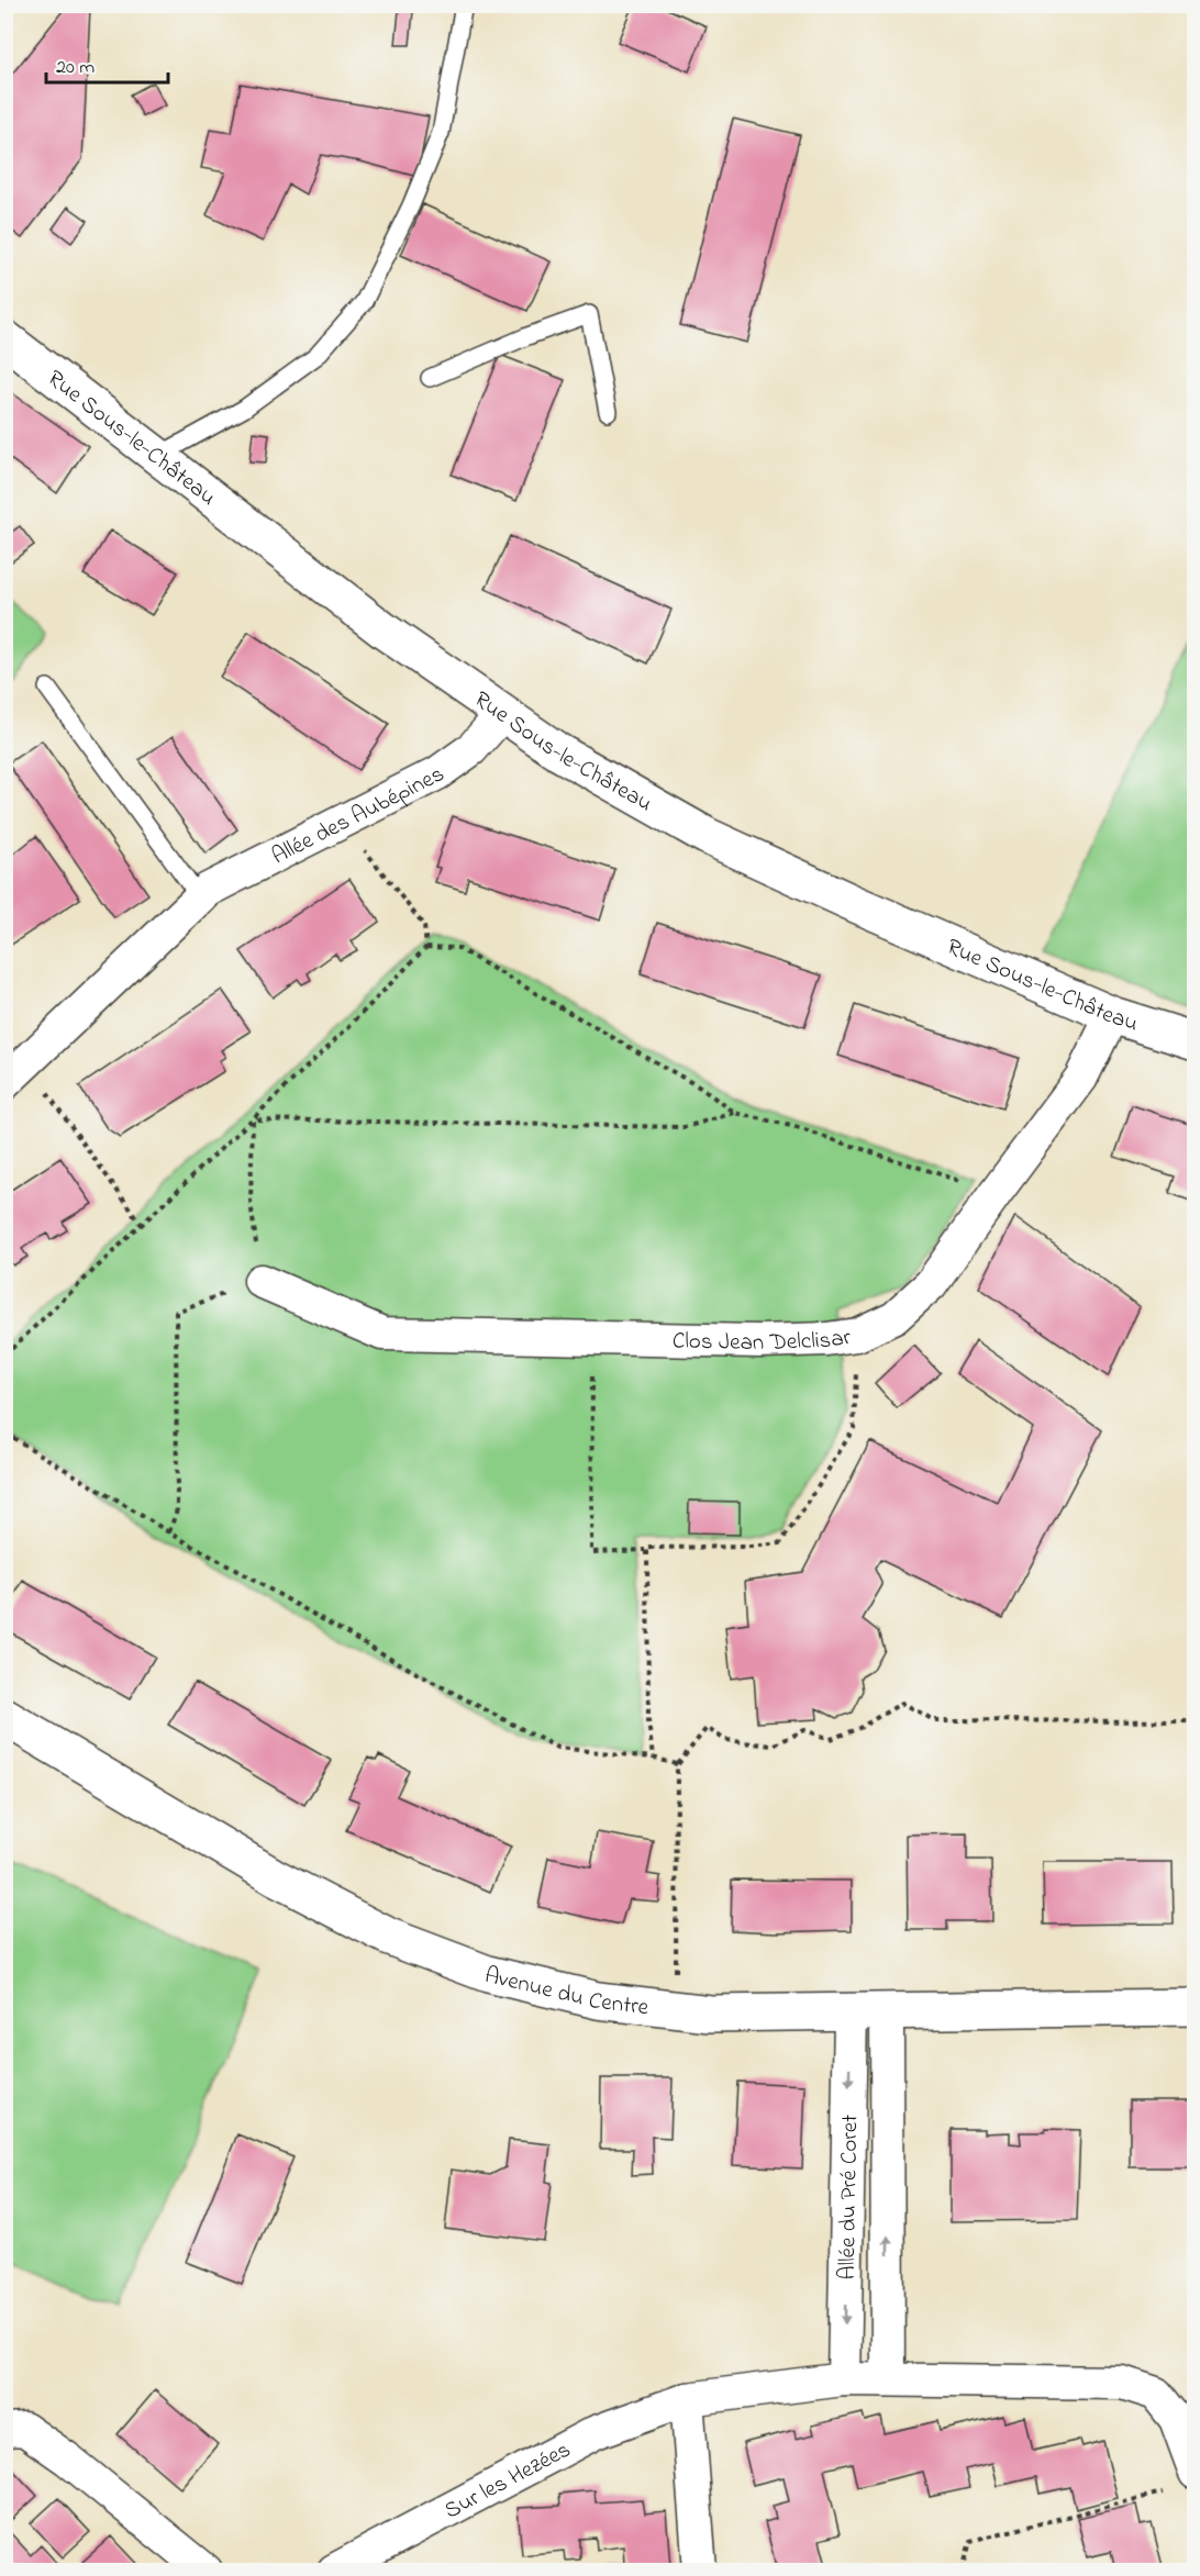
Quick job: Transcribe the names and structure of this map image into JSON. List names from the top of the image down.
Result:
{
  "streets": {
    "street": [
      "Rue Sous-le-Château",
      "Allée des Aubépines",
      "Clos Jean Delclisar",
      "Avenue du Centre",
      "Allée du Pré Coret",
      "Sur les Hezées"
    ]
  },
  "crossings": [
    ["Rue Sous-le-Château", "Allée des Aubépines"],
    ["Rue Sous-le-Château", "Clos Jean Delclisar"],
    ["Avenue du Centre", "Allée du Pré Coret"]
  ],
  "scale_bar": "20 m"
}
